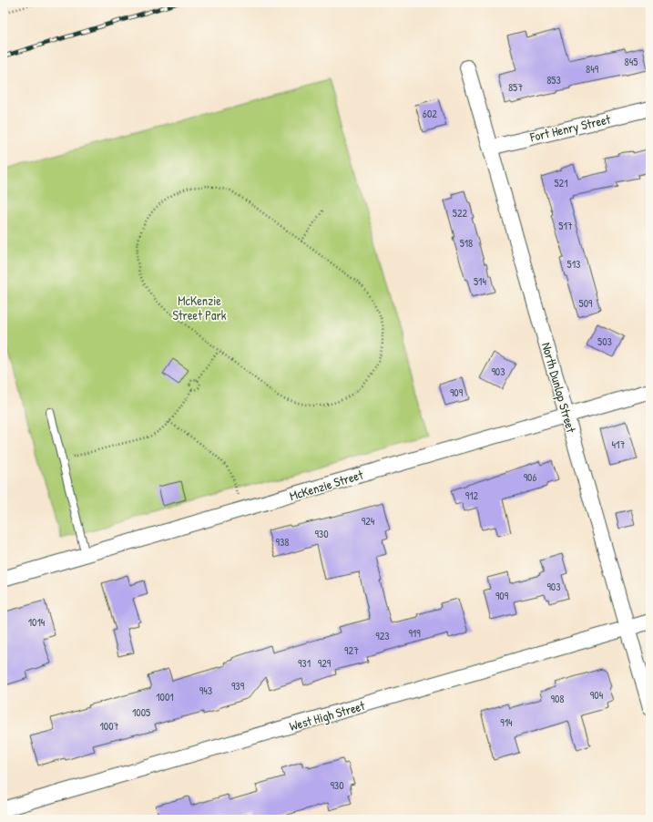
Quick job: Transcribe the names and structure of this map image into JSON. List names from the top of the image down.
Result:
{
  "streets": {
    "street": [
      "Fort Henry Street",
      "North Dunlop Street",
      "McKenzie Street",
      "West High Street"
    ]
  },
  "crossings": [
    ["Fort Henry Street", "North Dunlop Street"],
    ["North Dunlop Street", "McKenzie Street"],
    ["North Dunlop Street", "West High Street"]
  ],
  "parks": ["McKenzie Street Park"],
  "house_numbers": [
    "845",
    "849",
    "853",
    "857",
    "602",
    "521",
    "522",
    "517",
    "518",
    "513",
    "514",
    "509",
    "503",
    "903",
    "909",
    "417",
    "906",
    "912",
    "924",
    "930",
    "938",
    "903",
    "909",
    "1014",
    "919",
    "923",
    "927",
    "931",
    "929",
    "939",
    "943",
    "904",
    "1001",
    "908",
    "1005",
    "914",
    "1007",
    "930"
  ]
}
